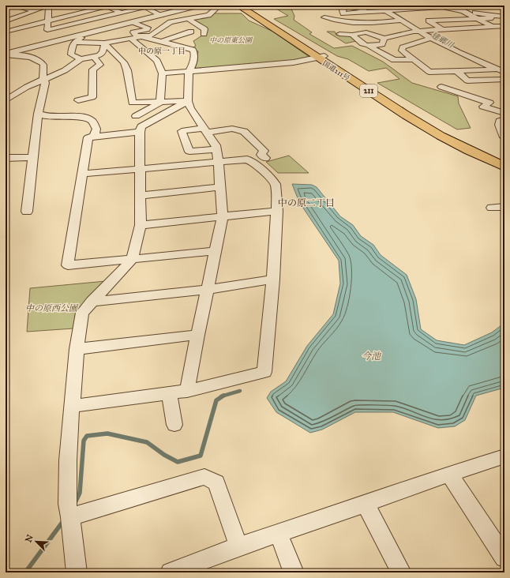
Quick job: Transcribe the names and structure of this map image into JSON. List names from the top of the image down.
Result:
{
  "streets": {
    "highway": ["国道211号", "211"]
  },
  "districts": ["中の原一丁目", "中の原二丁目"],
  "water": ["建郷川", "今池"],
  "parks": ["中の原東公園", "中の原西公園"],
  "north": "top left"
}
